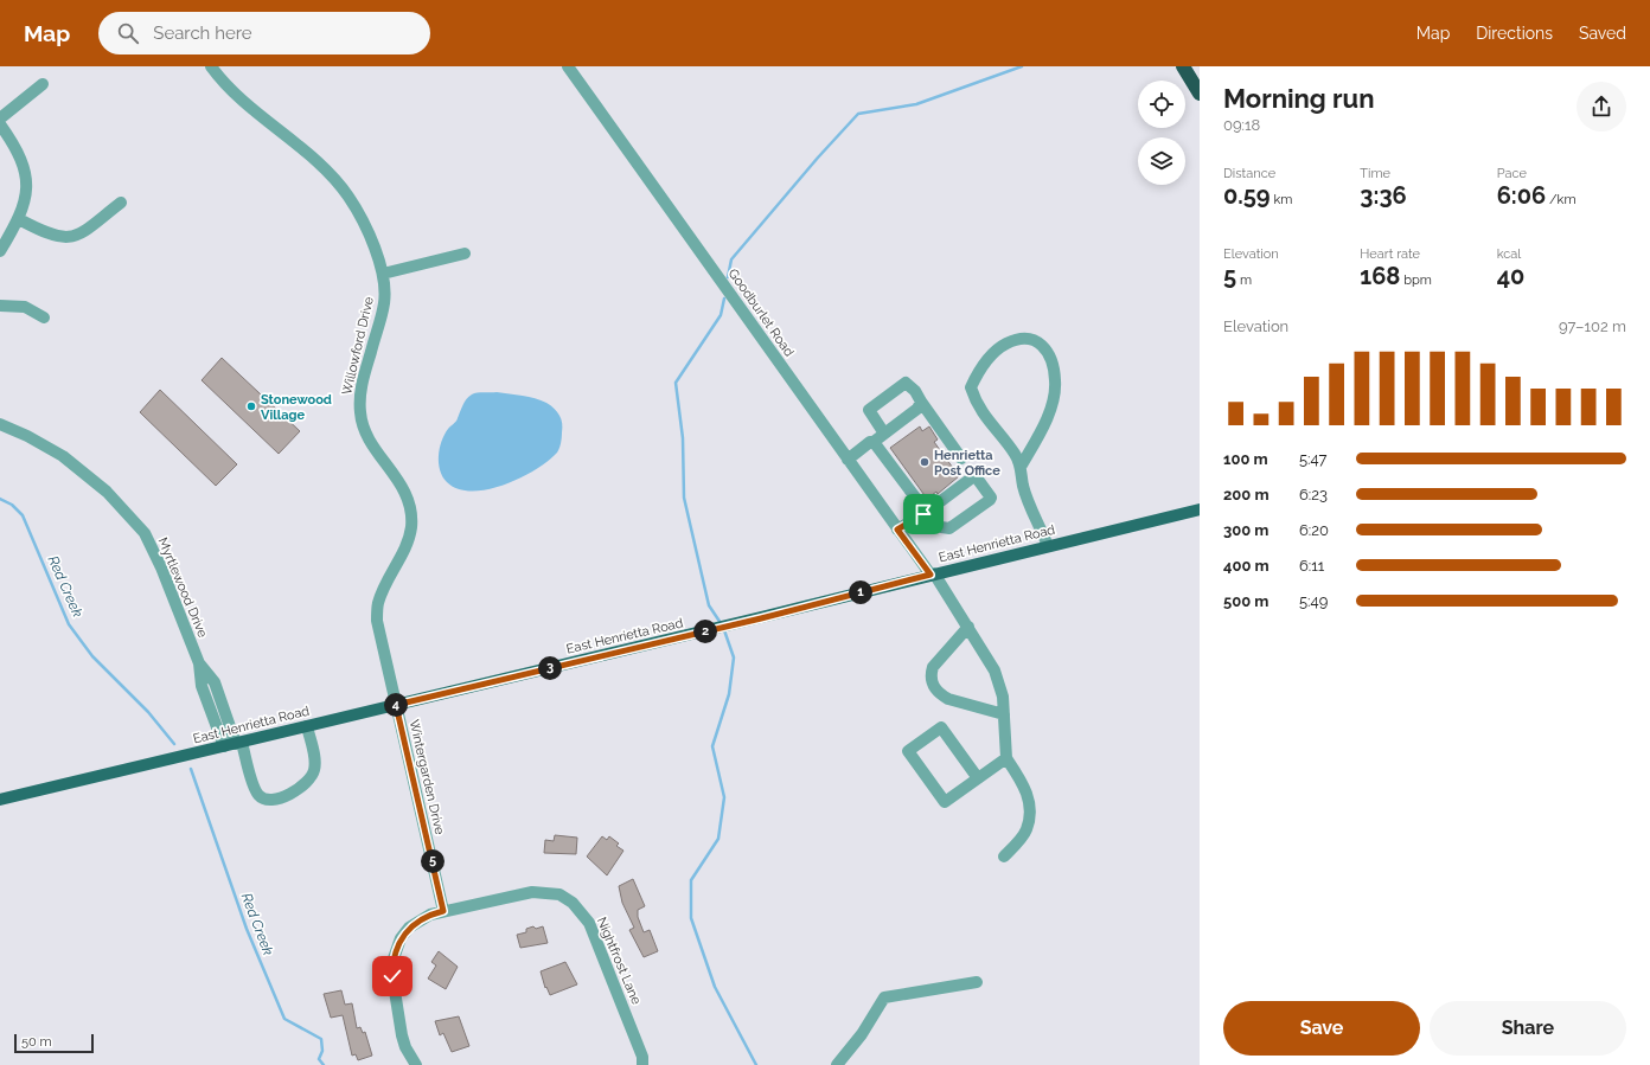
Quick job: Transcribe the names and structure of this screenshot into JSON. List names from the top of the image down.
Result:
{
  "streets": {
    "main road": ["East Henrietta Road"],
    "street": [
      "Goodburlet Road",
      "Willowford Drive",
      "Myrtlewood Drive",
      "Wintergarden Drive",
      "Nightfrost Lane"
    ]
  },
  "crossings": [
    ["Goodburlet Road", "East Henrietta Road"],
    ["Willowford Drive", "East Henrietta Road"],
    ["Willowford Drive", "Wintergarden Drive"],
    ["East Henrietta Road", "Myrtlewood Drive"],
    ["East Henrietta Road", "Wintergarden Drive"],
    ["Wintergarden Drive", "Nightfrost Lane"]
  ],
  "water": ["Red Creek"],
  "places": ["Stonewood Village", "Henrietta Post Office"],
  "scale_bar": "50 m",
  "page": {
    "header": "Map",
    "search": "Search here",
    "nav": ["Map", "Directions", "Saved"],
    "heading": ["Morning run", "09:18"],
    "stats": [
      ["Distance", "0.59 km"],
      ["Time", "3:36"],
      ["Pace", "6:06 /km"],
      ["Elevation", "5 m"],
      ["Heart rate", "168 bpm"],
      ["kcal", "40"]
    ],
    "chart": ["Elevation", "97–102 m"],
    "list": [
      {
        "name": "100 m",
        "note": "5:47"
      },
      {
        "name": "200 m",
        "note": "6:23"
      },
      {
        "name": "300 m",
        "note": "6:20"
      },
      {
        "name": "400 m",
        "note": "6:11"
      },
      {
        "name": "500 m",
        "note": "5:49"
      }
    ],
    "pins": [
      "1",
      "2",
      "3",
      "4",
      "5"
    ],
    "buttons": ["Save", "Share"],
    "scale": "50 m"
  }
}
